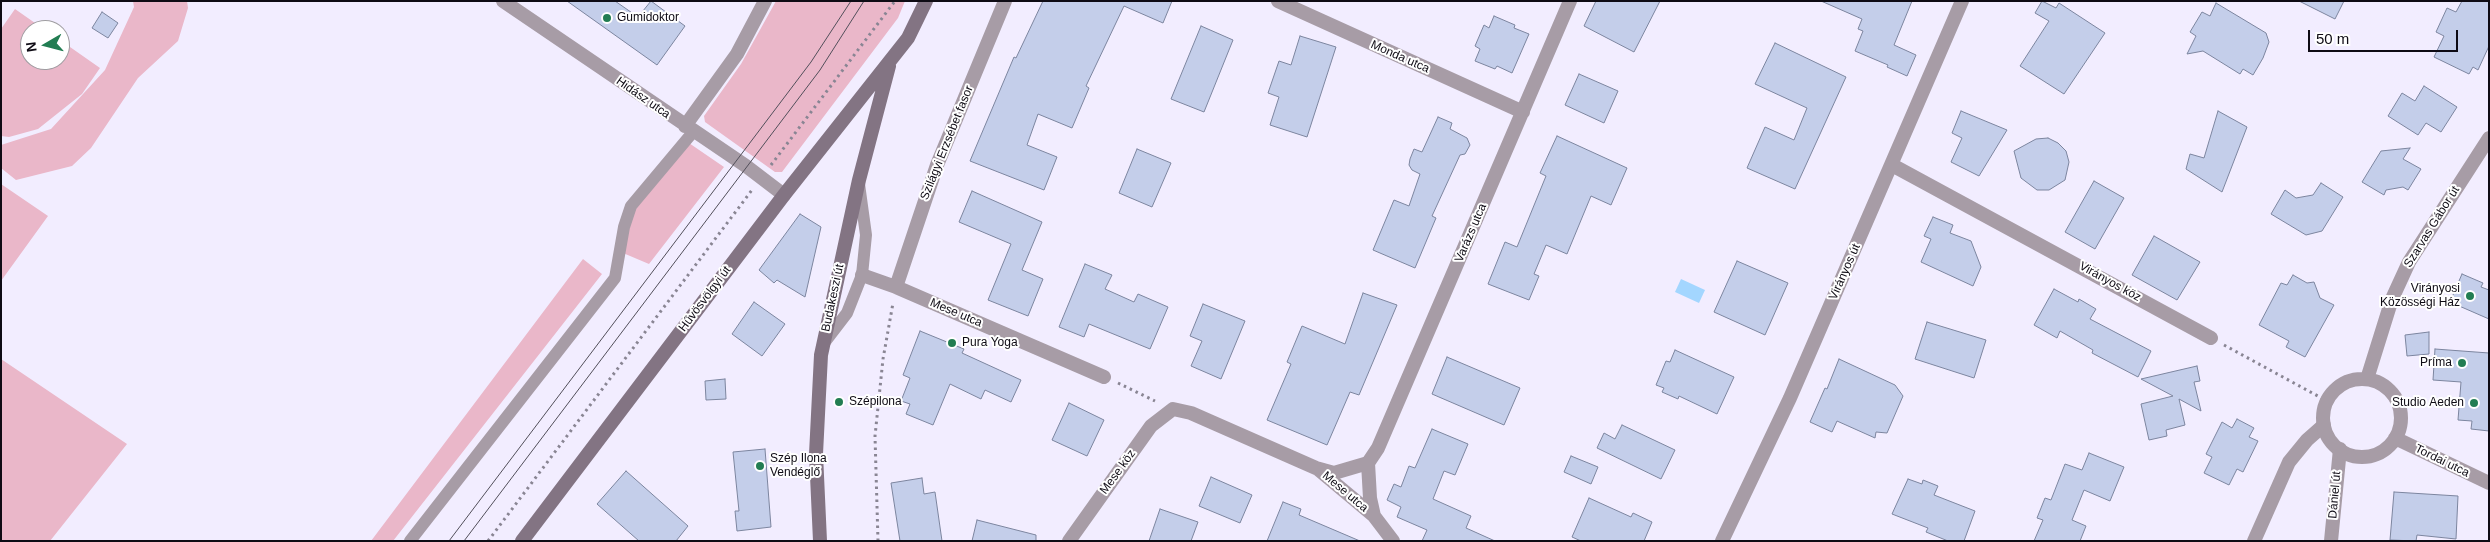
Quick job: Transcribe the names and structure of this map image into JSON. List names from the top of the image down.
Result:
{
  "streets": {
    "main road": ["Budakeszi út", "Hűvösvölgyi út"],
    "street": [
      "Monda utca",
      "Hidász utca",
      "Szilágyi Erzsébet fasor",
      "Szarvas Gábor út",
      "Varázs utca",
      "Virányos út",
      "Virányos köz",
      "Mese utca",
      "Tordai utca",
      "Mese köz",
      "Dániel út"
    ]
  },
  "crossings": [
    ["Monda utca", "Varázs utca"],
    ["Hidász utca", "Hűvösvölgyi út"],
    ["Szilágyi Erzsébet fasor", "Mese utca"],
    ["Szarvas Gábor út", "Tordai utca"],
    ["Szarvas Gábor út", "Dániel út"],
    ["Varázs utca", "Mese utca"],
    ["Virányos út", "Virányos köz"],
    ["Budakeszi út", "Hűvösvölgyi út"],
    ["Mese utca", "Mese köz"],
    ["Tordai utca", "Dániel út"]
  ],
  "places": [
    "Gumidoktor",
    "Virányosi Közösségi Ház",
    "Pura Yoga",
    "Príma",
    "Szépilona",
    "Studio Aeden",
    "Szép Ilona Vendéglő"
  ],
  "scale_bar": "50 m",
  "north": "left"
}
